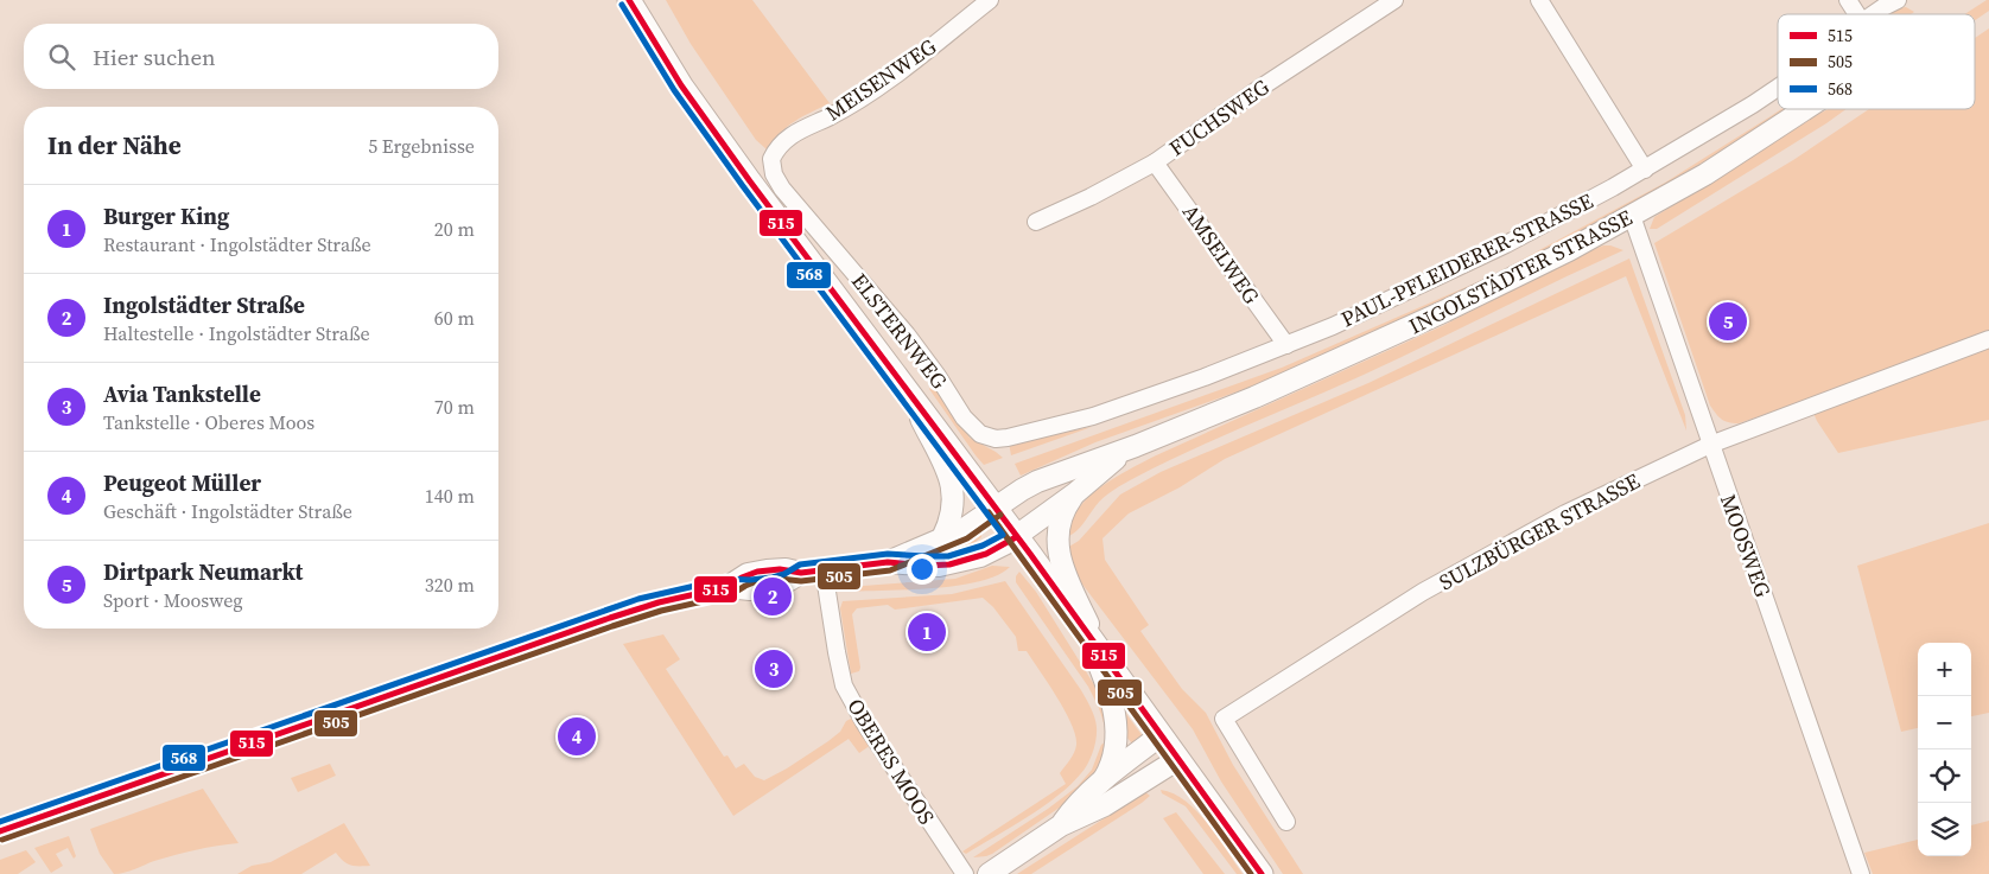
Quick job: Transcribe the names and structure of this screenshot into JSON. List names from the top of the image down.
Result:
{
  "streets": {
    "street": [
      "MEISENWEG",
      "FUCHSWEG",
      "AMSELWEG",
      "PAUL-PFLEIDERER-STRASSE",
      "INGOLSTÄDTER STRASSE",
      "ELSTERNWEG",
      "SULZBÜRGER STRASSE",
      "MOOSWEG",
      "OBERES MOOS"
    ]
  },
  "crossings": [
    ["MEISENWEG", "ELSTERNWEG"],
    ["FUCHSWEG", "AMSELWEG"],
    ["AMSELWEG", "PAUL-PFLEIDERER-STRASSE"],
    ["PAUL-PFLEIDERER-STRASSE", "ELSTERNWEG"],
    ["INGOLSTÄDTER STRASSE", "MOOSWEG"],
    ["INGOLSTÄDTER STRASSE", "OBERES MOOS"],
    ["SULZBÜRGER STRASSE", "MOOSWEG"]
  ],
  "lines": ["transit line 515", "transit line 568", "transit line 505"],
  "legend": ["515", "505", "568"],
  "page": {
    "search": "Hier suchen",
    "heading": ["In der Nähe", "5 Ergebnisse"],
    "list": [
      {
        "mark": "1",
        "name": "Burger King",
        "note": "Restaurant · Ingolstädter Straße",
        "value": "20 m"
      },
      {
        "mark": "2",
        "name": "Ingolstädter Straße",
        "note": "Haltestelle · Ingolstädter Straße",
        "value": "60 m"
      },
      {
        "mark": "3",
        "name": "Avia Tankstelle",
        "note": "Tankstelle · Oberes Moos",
        "value": "70 m"
      },
      {
        "mark": "4",
        "name": "Peugeot Müller",
        "note": "Geschäft · Ingolstädter Straße",
        "value": "140 m"
      },
      {
        "mark": "5",
        "name": "Dirtpark Neumarkt",
        "note": "Sport · Moosweg",
        "value": "320 m"
      }
    ],
    "pins": [
      "5",
      "2",
      "1",
      "3",
      "4"
    ],
    "map_buttons": ["+", "−"]
  }
}
